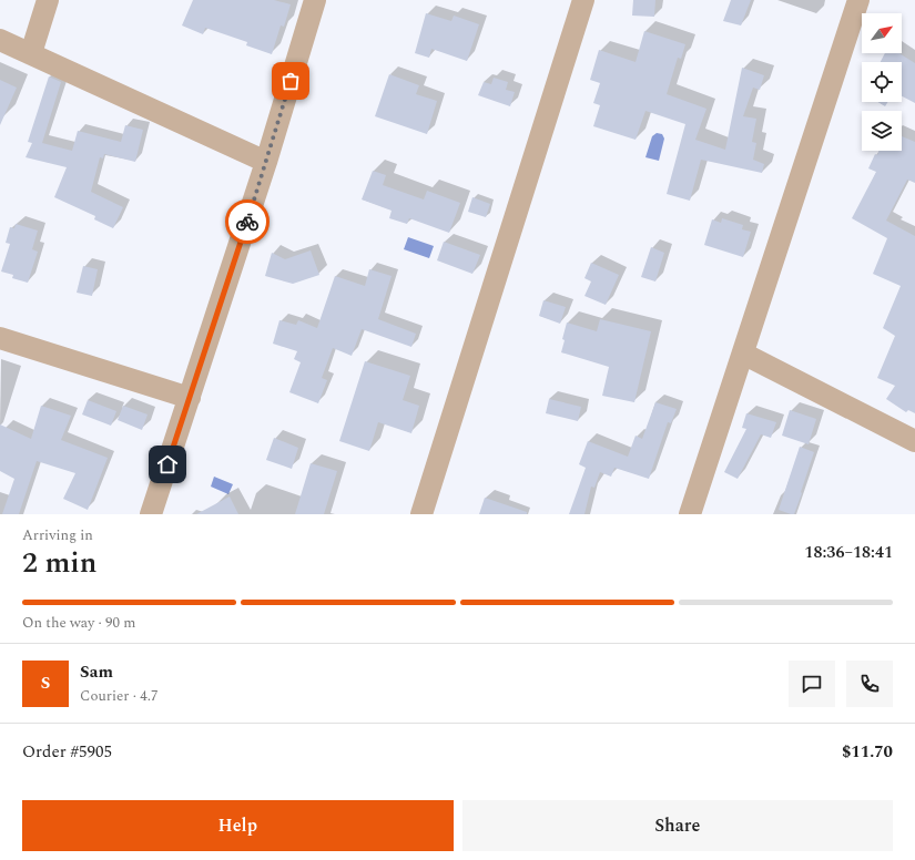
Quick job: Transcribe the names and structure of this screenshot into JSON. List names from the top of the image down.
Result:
{
  "north": "top right",
  "page": {
    "heading": ["2 min", "Arriving in", "18:36–18:41"],
    "panel": [
      "Sam",
      "Courier · 4.7",
      "Order #5905",
      "$11.70"
    ],
    "bar": "On the way · 90 m",
    "round": "S",
    "buttons": ["Help", "Share"]
  }
}
